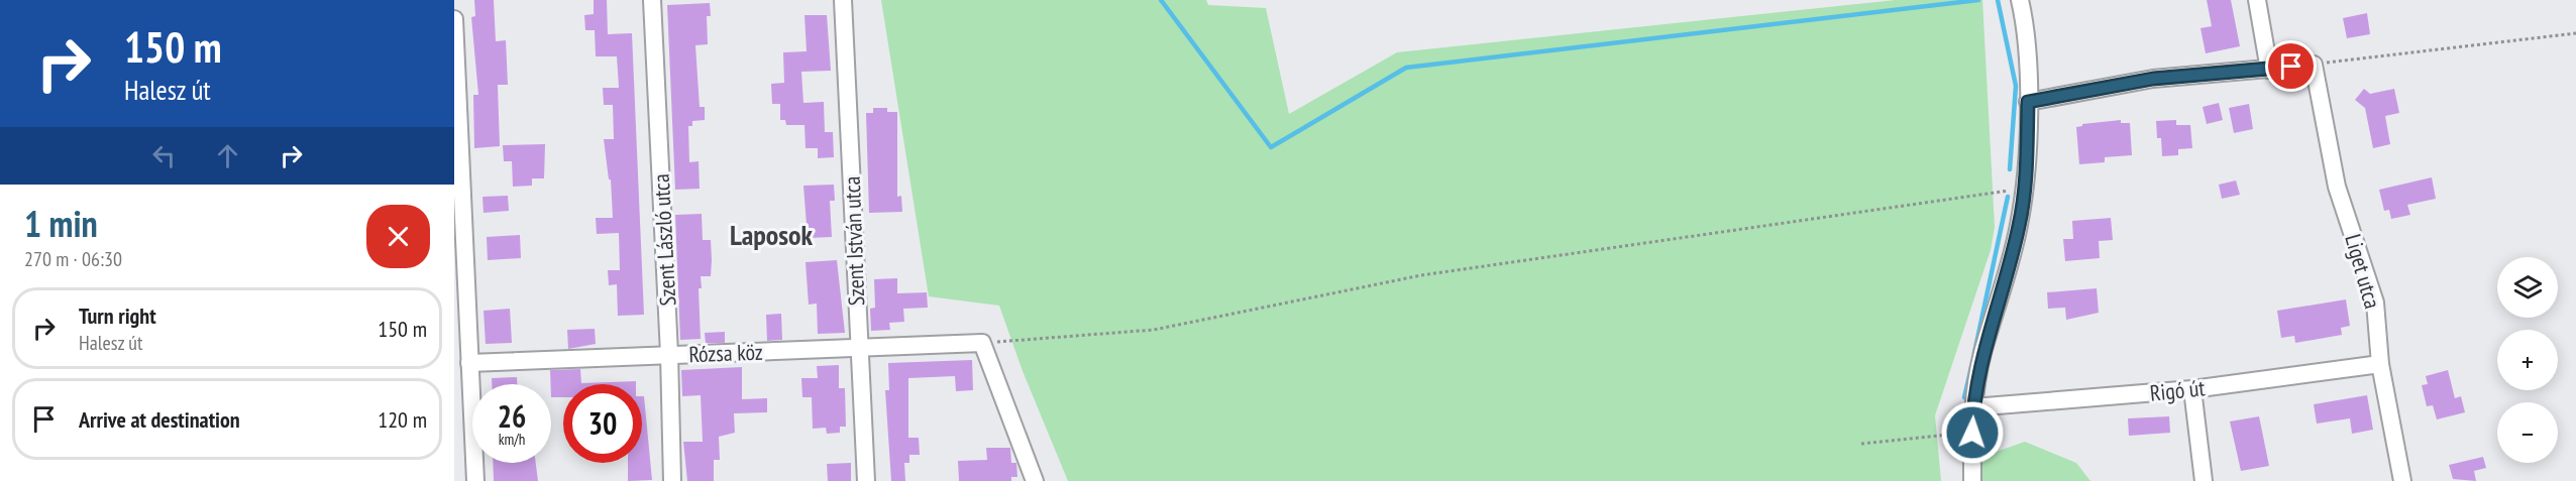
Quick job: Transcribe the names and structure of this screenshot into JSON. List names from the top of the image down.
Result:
{
  "streets": {
    "street": [
      "Szent László utca",
      "Szent István utca",
      "Liget utca",
      "Rózsa köz",
      "Rigó út"
    ]
  },
  "crossings": [
    ["Szent László utca", "Rózsa köz"],
    ["Szent István utca", "Rózsa köz"],
    ["Liget utca", "Rigó út"]
  ],
  "districts": ["Laposok"],
  "page": {
    "turn": ["150 m", "Halesz út"],
    "heading": ["1 min", "270 m · 06:30"],
    "map_buttons": ["+", "−"],
    "list": [
      {
        "name": "Turn right",
        "note": "Halesz út",
        "value": "150 m"
      },
      {
        "name": "Arrive at destination",
        "value": "120 m"
      }
    ],
    "speed": "26 km/h",
    "limit": "30"
  }
}
